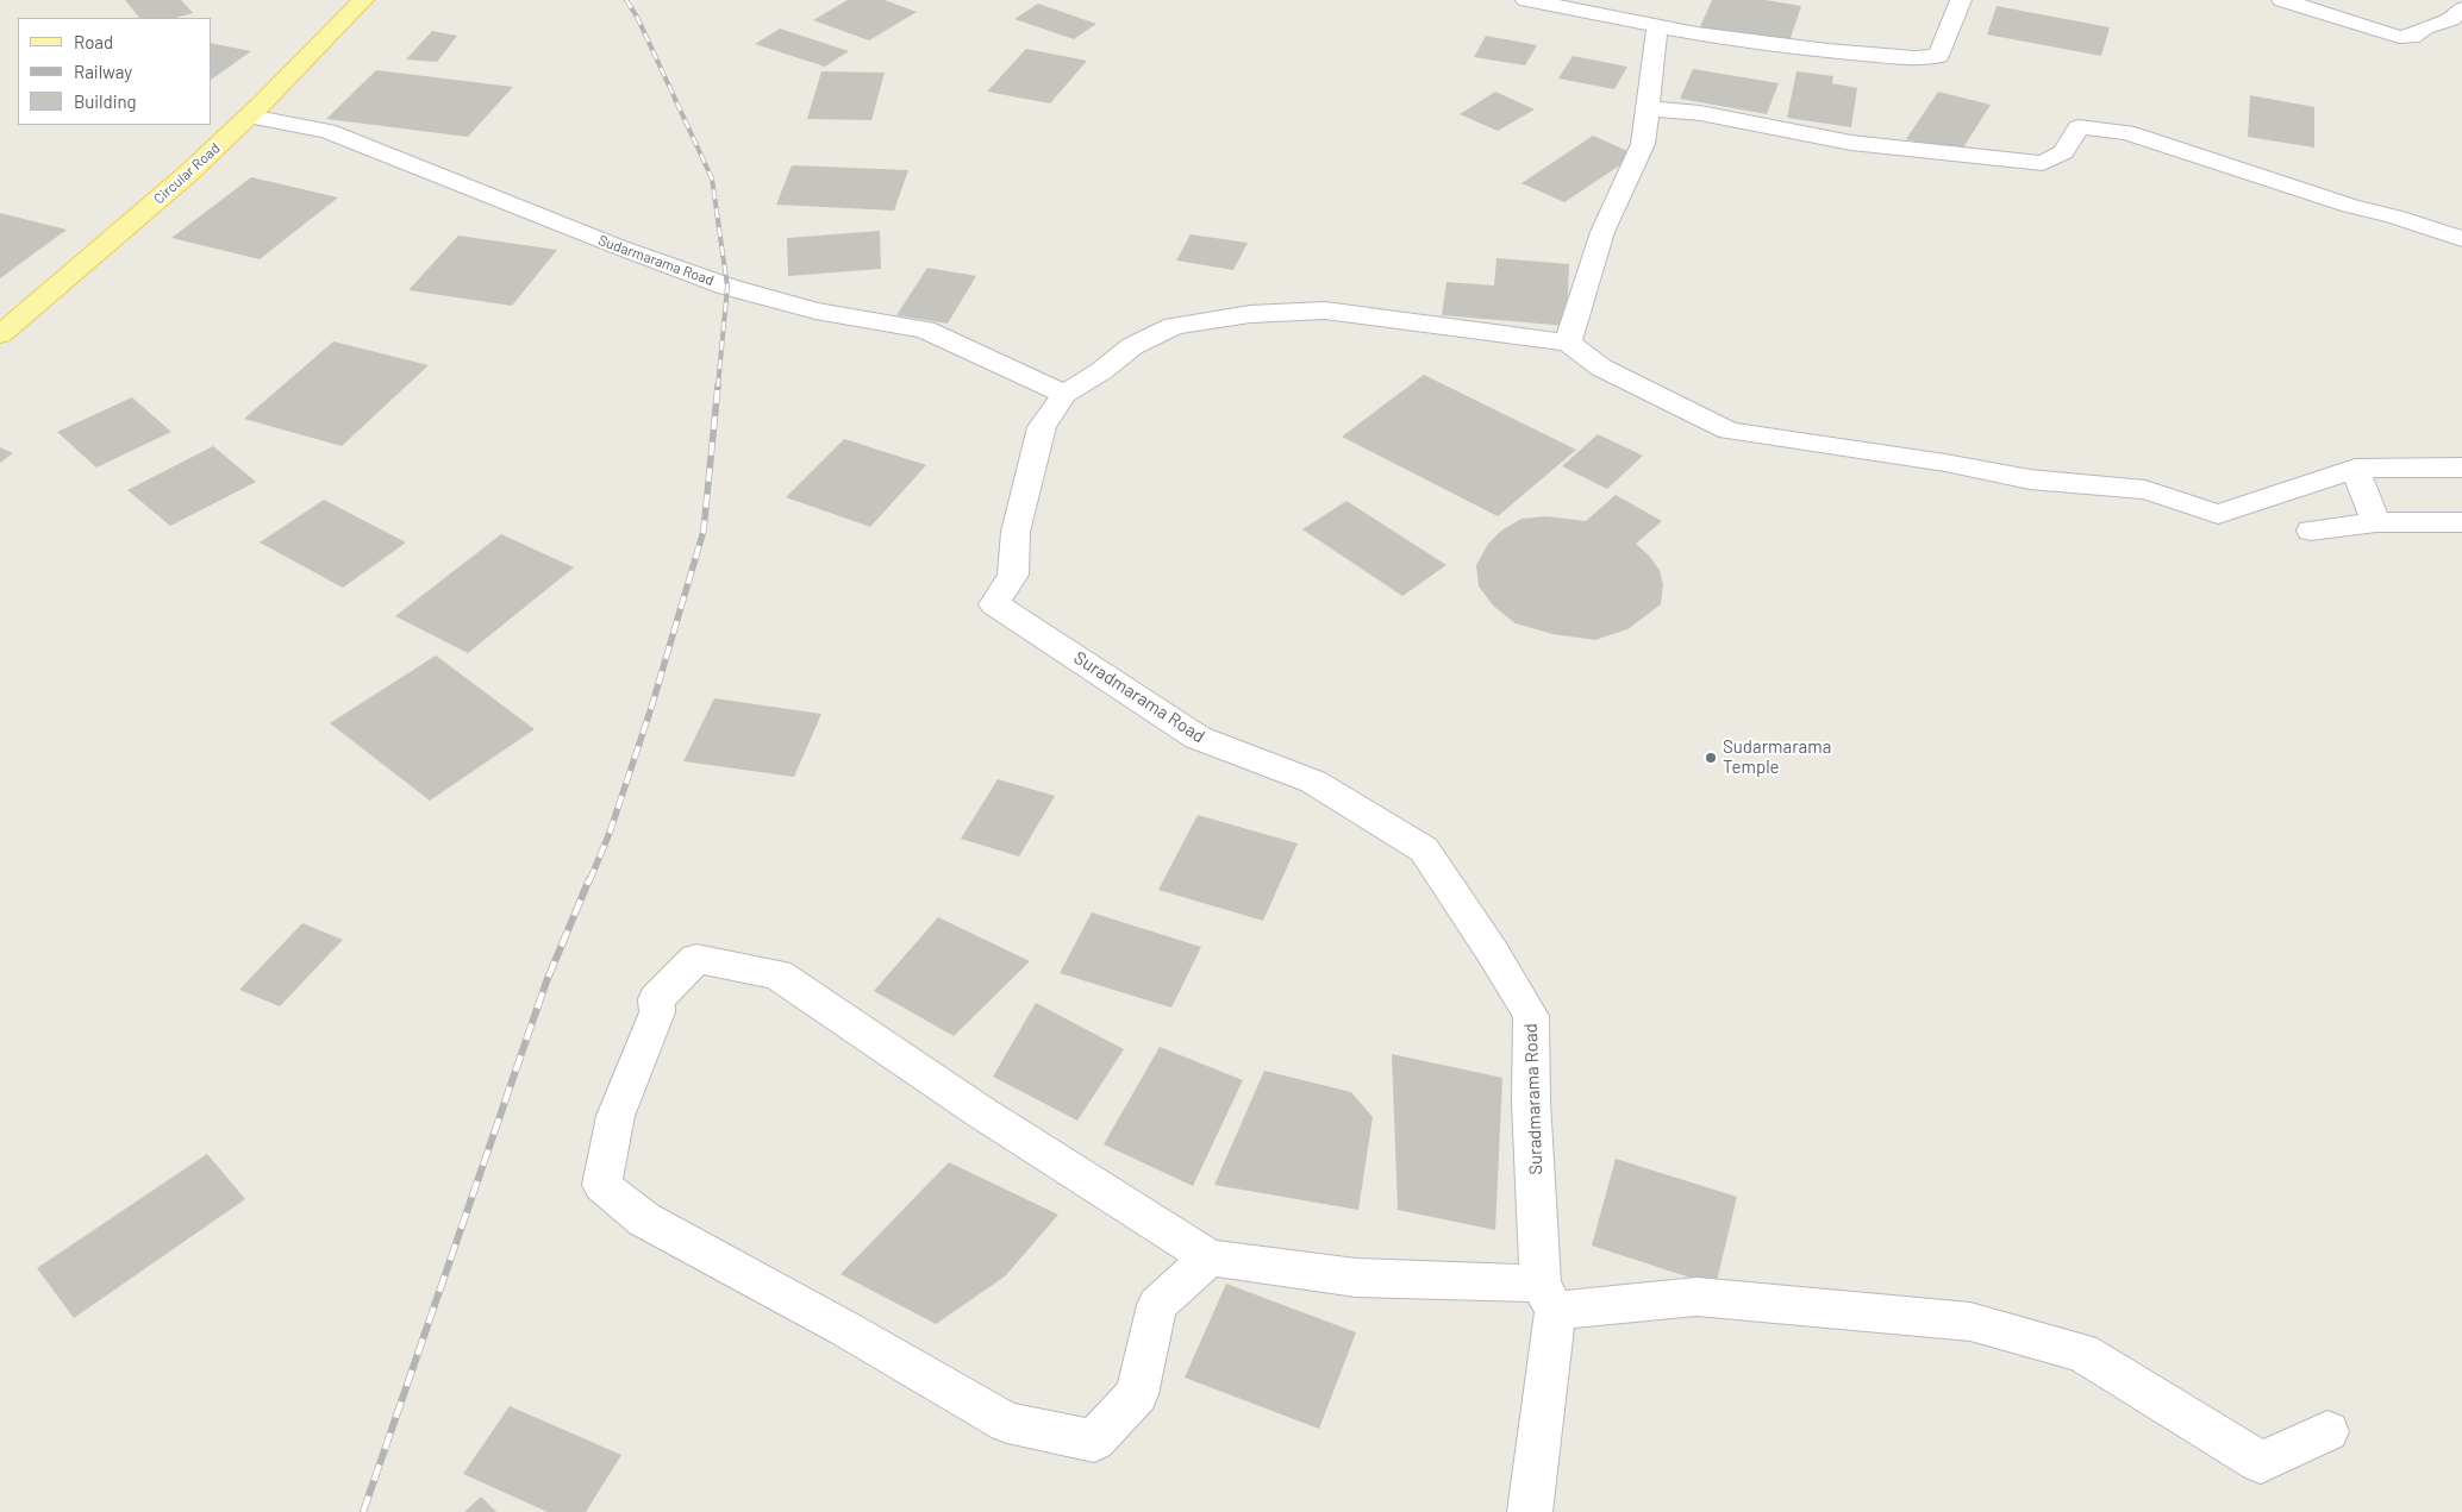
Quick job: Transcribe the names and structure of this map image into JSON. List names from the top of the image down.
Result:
{
  "streets": {
    "main road": ["Circular Road"],
    "street": ["Sudarmarama Road", "Suradmarama Road"]
  },
  "crossings": [
    ["Circular Road", "Sudarmarama Road"],
    ["Sudarmarama Road", "Suradmarama Road"]
  ],
  "places": ["Sudarmarama Temple"],
  "legend": ["Road", "Railway", "Building"]
}
